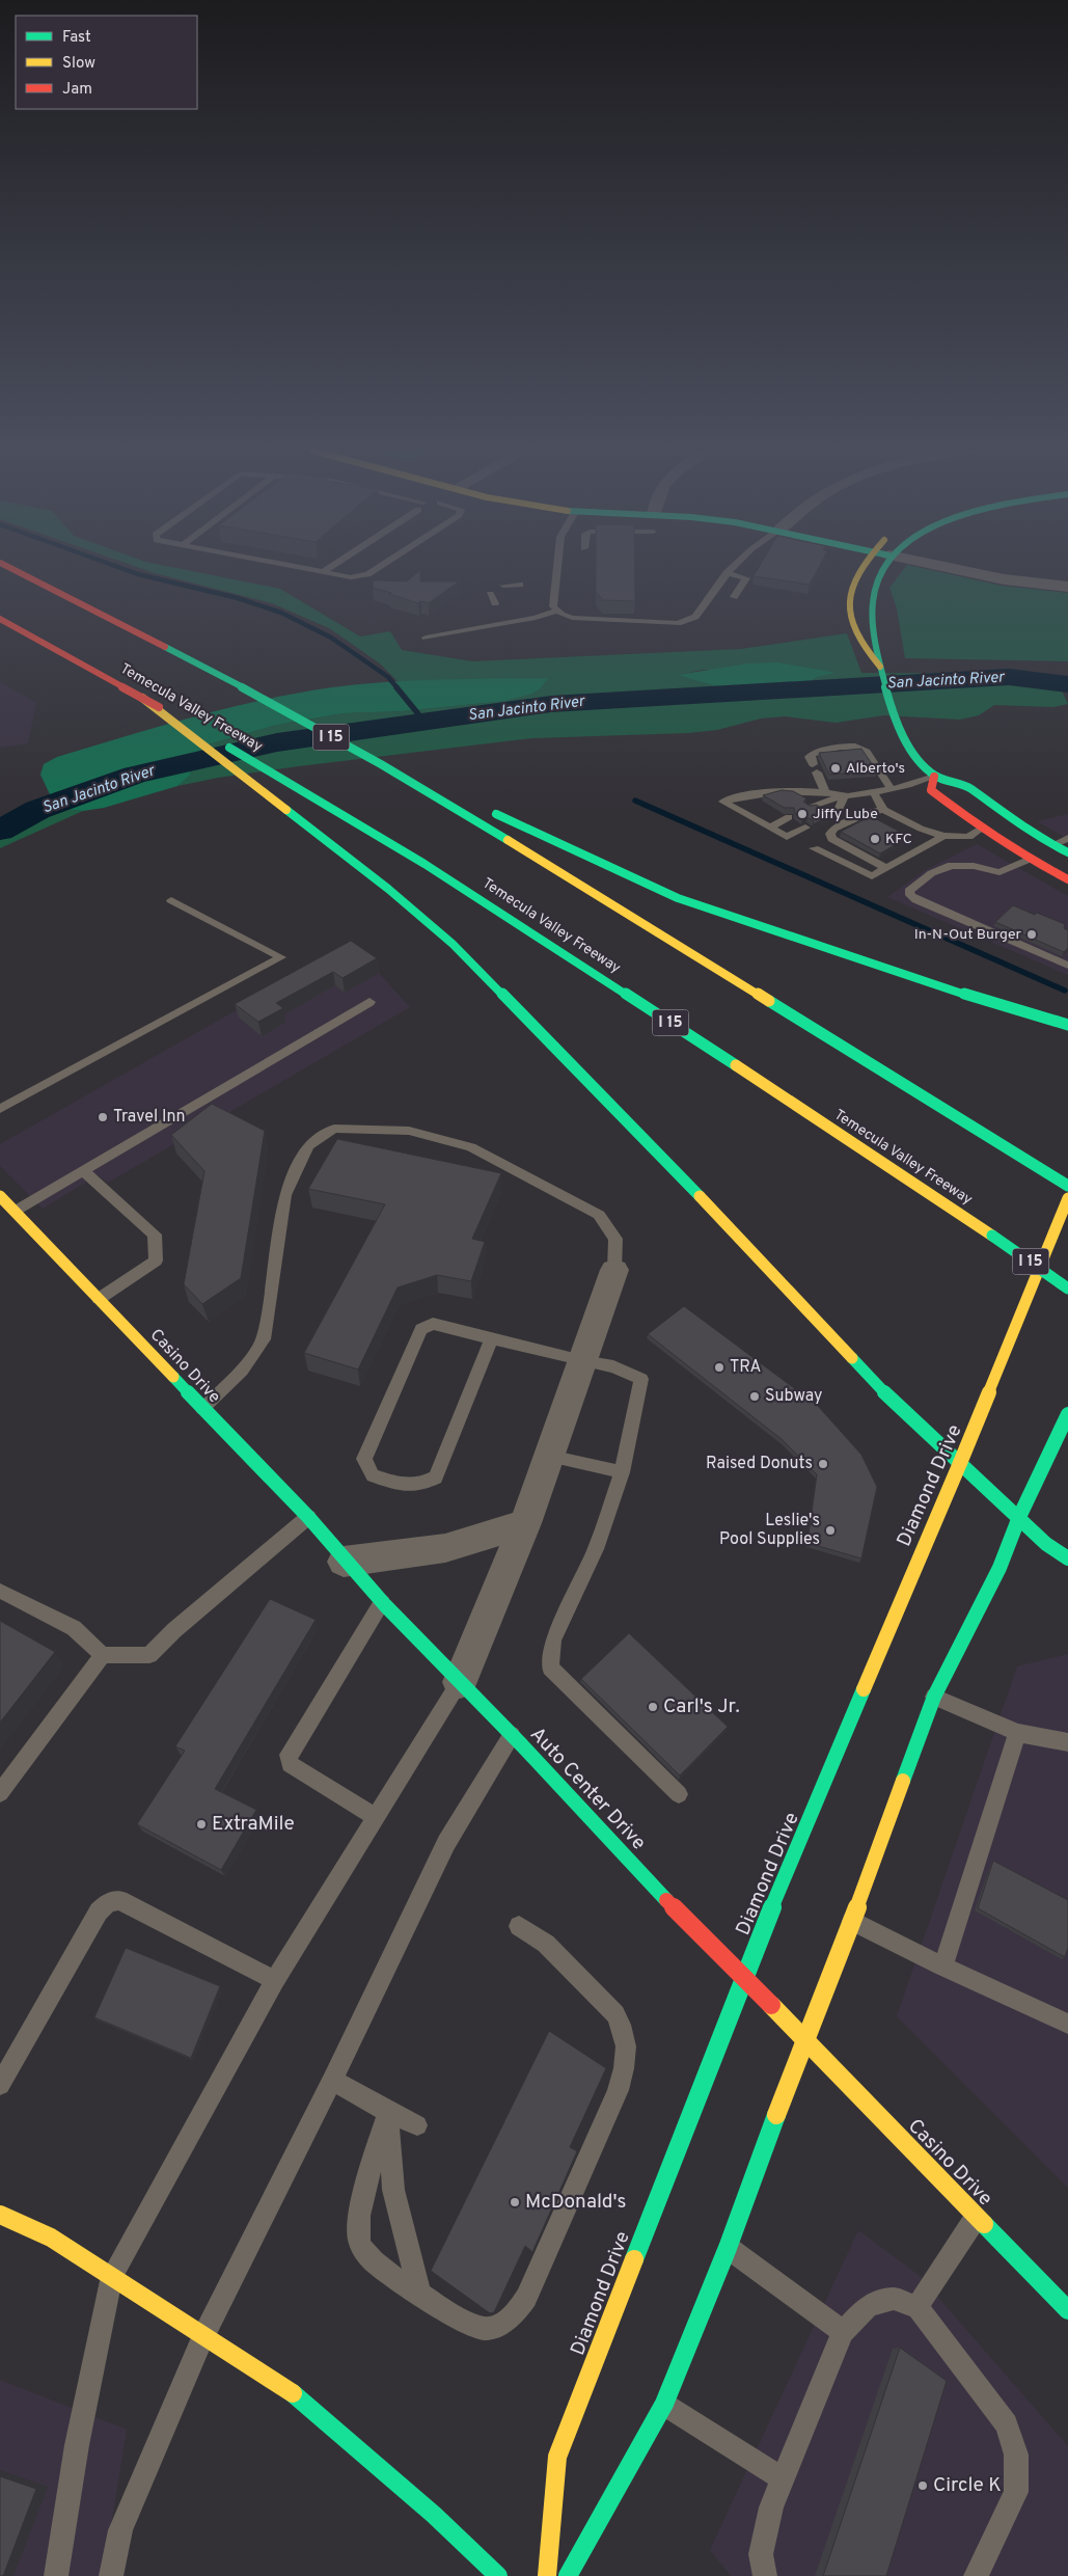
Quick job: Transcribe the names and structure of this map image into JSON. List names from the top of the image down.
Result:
{
  "streets": {
    "main road": [
      "Temecula Valley Freeway",
      "I 15",
      "Casino Drive",
      "Diamond Drive",
      "Auto Center Drive"
    ]
  },
  "crossings": [
    ["Casino Drive", "Auto Center Drive"],
    ["Diamond Drive", "Auto Center Drive"]
  ],
  "water": ["San Jacinto River"],
  "places": [
    "Alberto's",
    "Jiffy Lube",
    "KFC",
    "In-N-Out Burger",
    "Travel Inn",
    "TRA",
    "Subway",
    "Raised Donuts",
    "Leslie's Pool Supplies",
    "Carl's Jr.",
    "ExtraMile",
    "McDonald's",
    "Circle K"
  ],
  "legend": ["Fast", "Slow", "Jam"]
}
